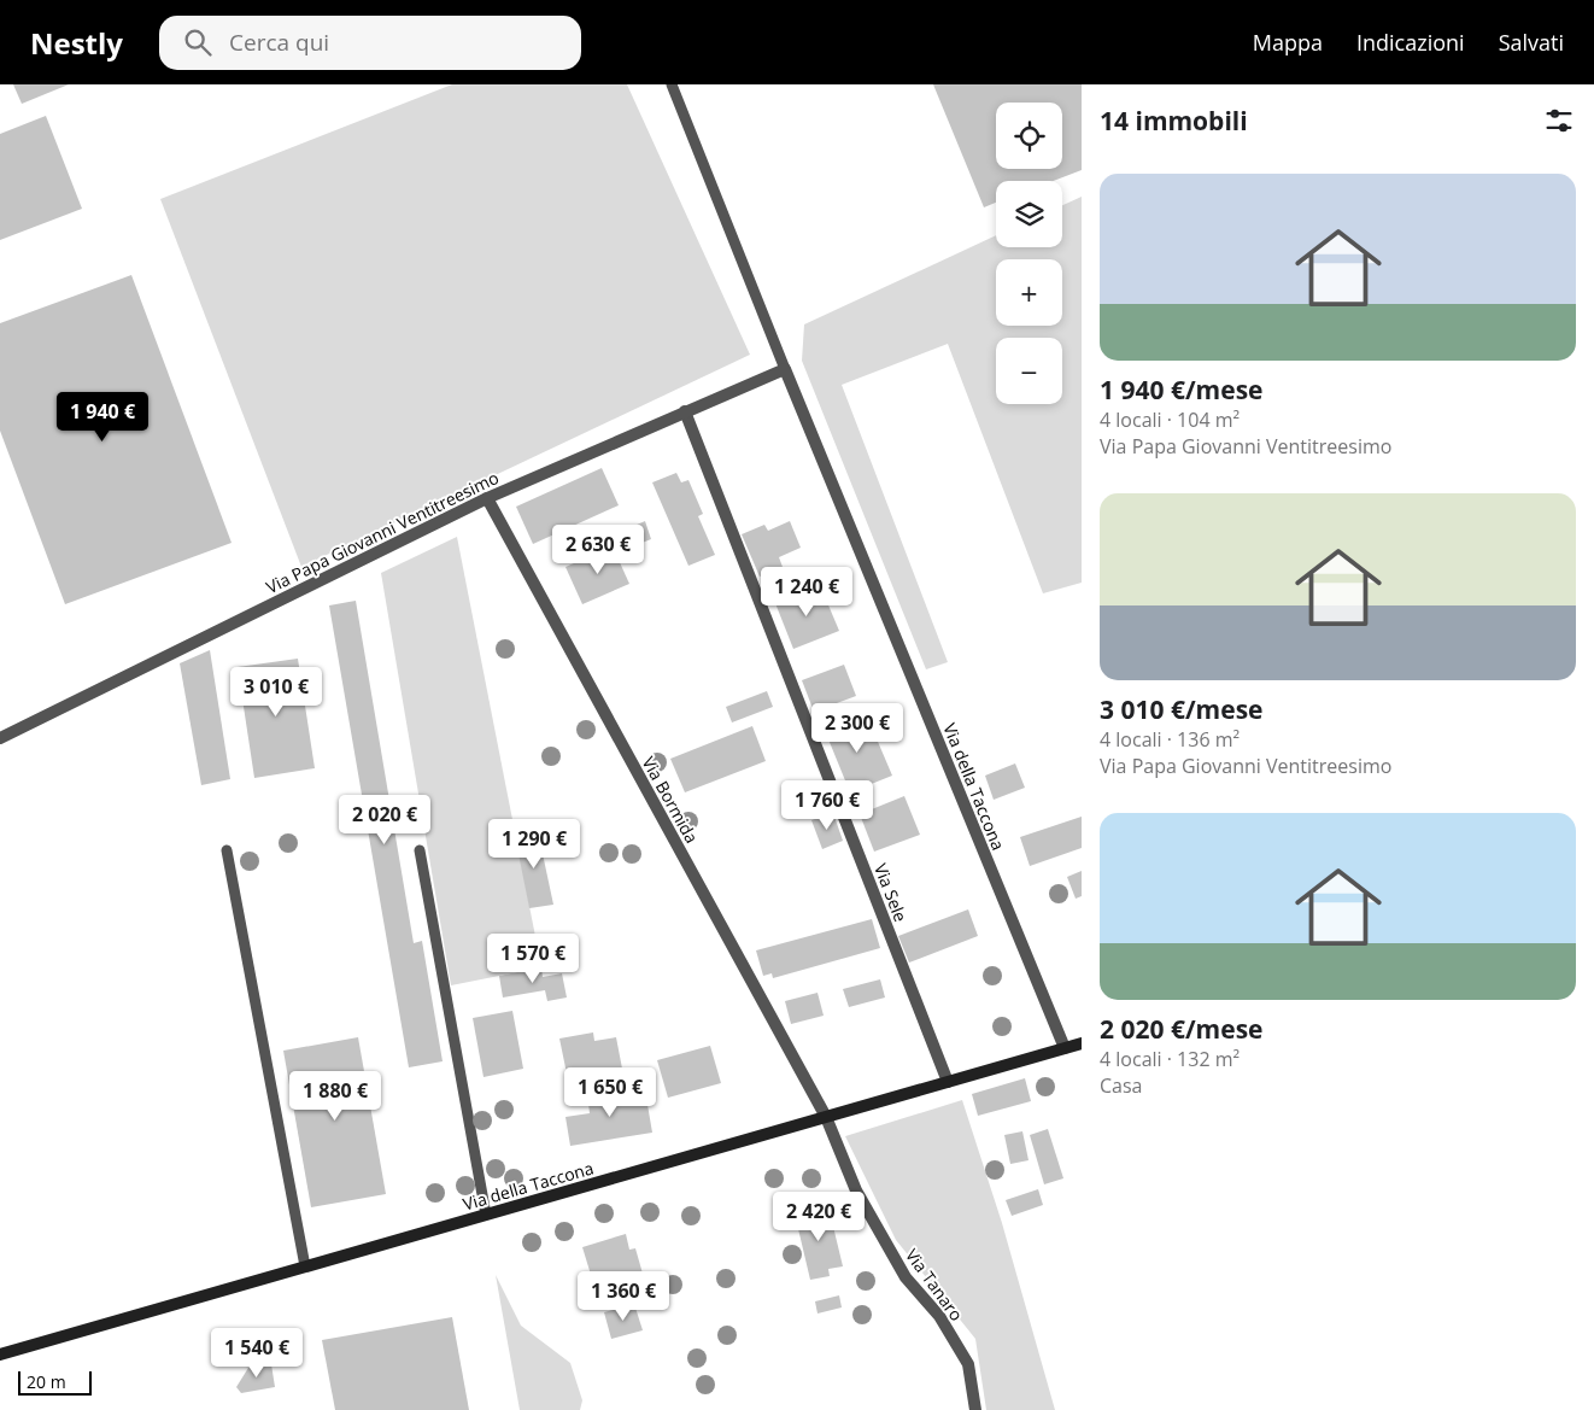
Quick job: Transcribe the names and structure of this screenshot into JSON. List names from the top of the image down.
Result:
{
  "streets": {
    "main road": ["Via della Taccona"],
    "street": [
      "Via Papa Giovanni Ventitreesimo",
      "Via Bormida",
      "Via Sele",
      "Via Tanaro"
    ]
  },
  "crossings": [
    ["Via Papa Giovanni Ventitreesimo", "Via della Taccona"],
    ["Via Papa Giovanni Ventitreesimo", "Via Bormida"],
    ["Via Papa Giovanni Ventitreesimo", "Via Sele"],
    ["Via della Taccona", "Via Bormida"],
    ["Via della Taccona", "Via Sele"],
    ["Via della Taccona", "Via Tanaro"],
    ["Via Bormida", "Via Tanaro"]
  ],
  "scale_bar": "20 m",
  "page": {
    "header": "Nestly",
    "search": "Cerca qui",
    "nav": ["Mappa", "Indicazioni", "Salvati"],
    "heading": "14 immobili",
    "map_buttons": ["+", "−"],
    "list": [
      {
        "name": "1 940 €/mese",
        "note": "4 locali · 104 m² · Via Papa Giovanni Ventitreesimo"
      },
      {
        "name": "3 010 €/mese",
        "note": "4 locali · 136 m² · Via Papa Giovanni Ventitreesimo"
      },
      {
        "name": "2 020 €/mese",
        "note": "4 locali · 132 m² · Casa"
      }
    ],
    "price": [
      "1 940 €",
      "2 630 €",
      "1 240 €",
      "3 010 €",
      "2 300 €",
      "1 760 €",
      "2 020 €",
      "1 290 €",
      "1 570 €",
      "1 650 €",
      "1 880 €",
      "2 420 €",
      "1 360 €",
      "1 540 €"
    ],
    "scale": "20 m"
  }
}
